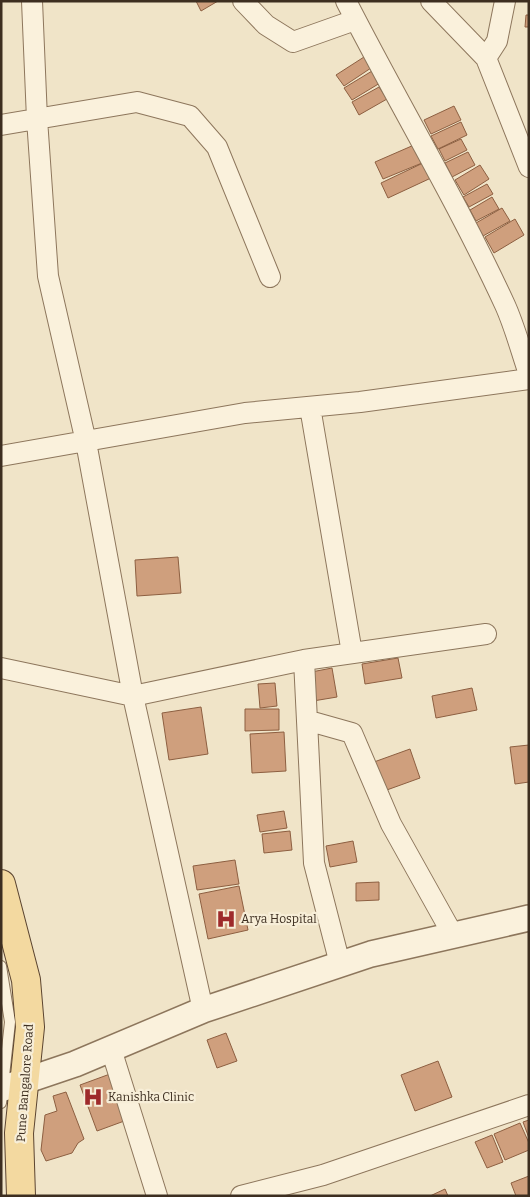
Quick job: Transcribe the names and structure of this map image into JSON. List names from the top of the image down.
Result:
{
  "streets": {
    "main road": ["Pune Bangalore Road"]
  },
  "places": {
    "hospital": ["Arya Hospital", "Kanishka Clinic"]
  }
}
